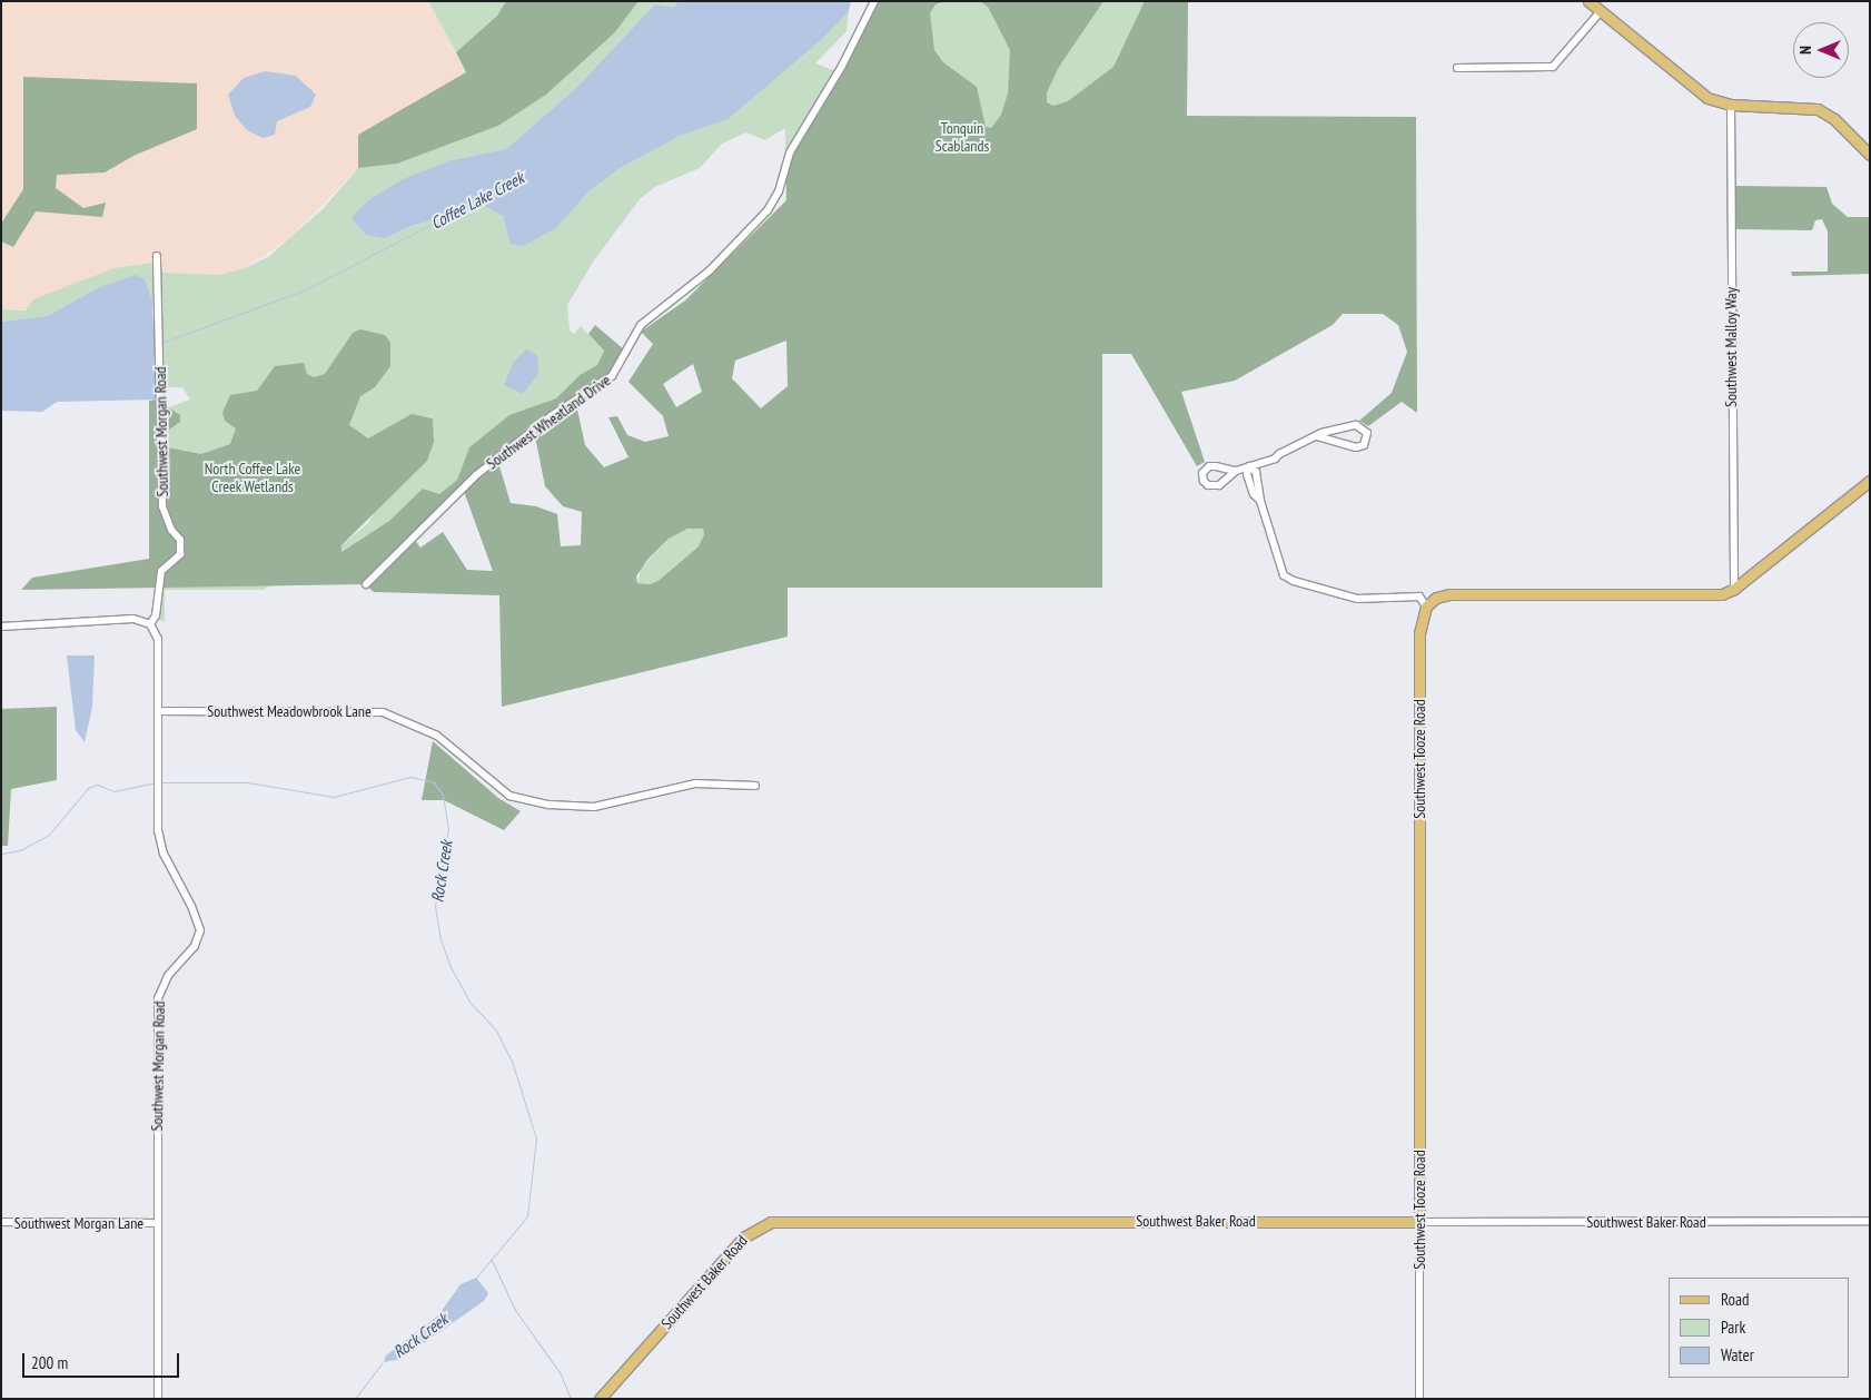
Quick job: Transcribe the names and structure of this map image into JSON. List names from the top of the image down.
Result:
{
  "streets": {
    "main road": ["Southwest Tooze Road", "Southwest Baker Road"],
    "street": [
      "Southwest Malloy Way",
      "Southwest Wheatland Drive",
      "Southwest Morgan Road",
      "Southwest Meadowbrook Lane",
      "Southwest Morgan Lane"
    ]
  },
  "crossings": [
    ["Southwest Morgan Road", "Southwest Meadowbrook Lane"],
    ["Southwest Morgan Road", "Southwest Morgan Lane"],
    ["Southwest Tooze Road", "Southwest Baker Road"]
  ],
  "water": ["Coffee Lake Creek", "Rock Creek"],
  "parks": ["Tonquin Scablands", "North Coffee Lake Creek Wetlands"],
  "legend": ["Road", "Park", "Water"],
  "scale_bar": "200 m",
  "north": "left"
}
